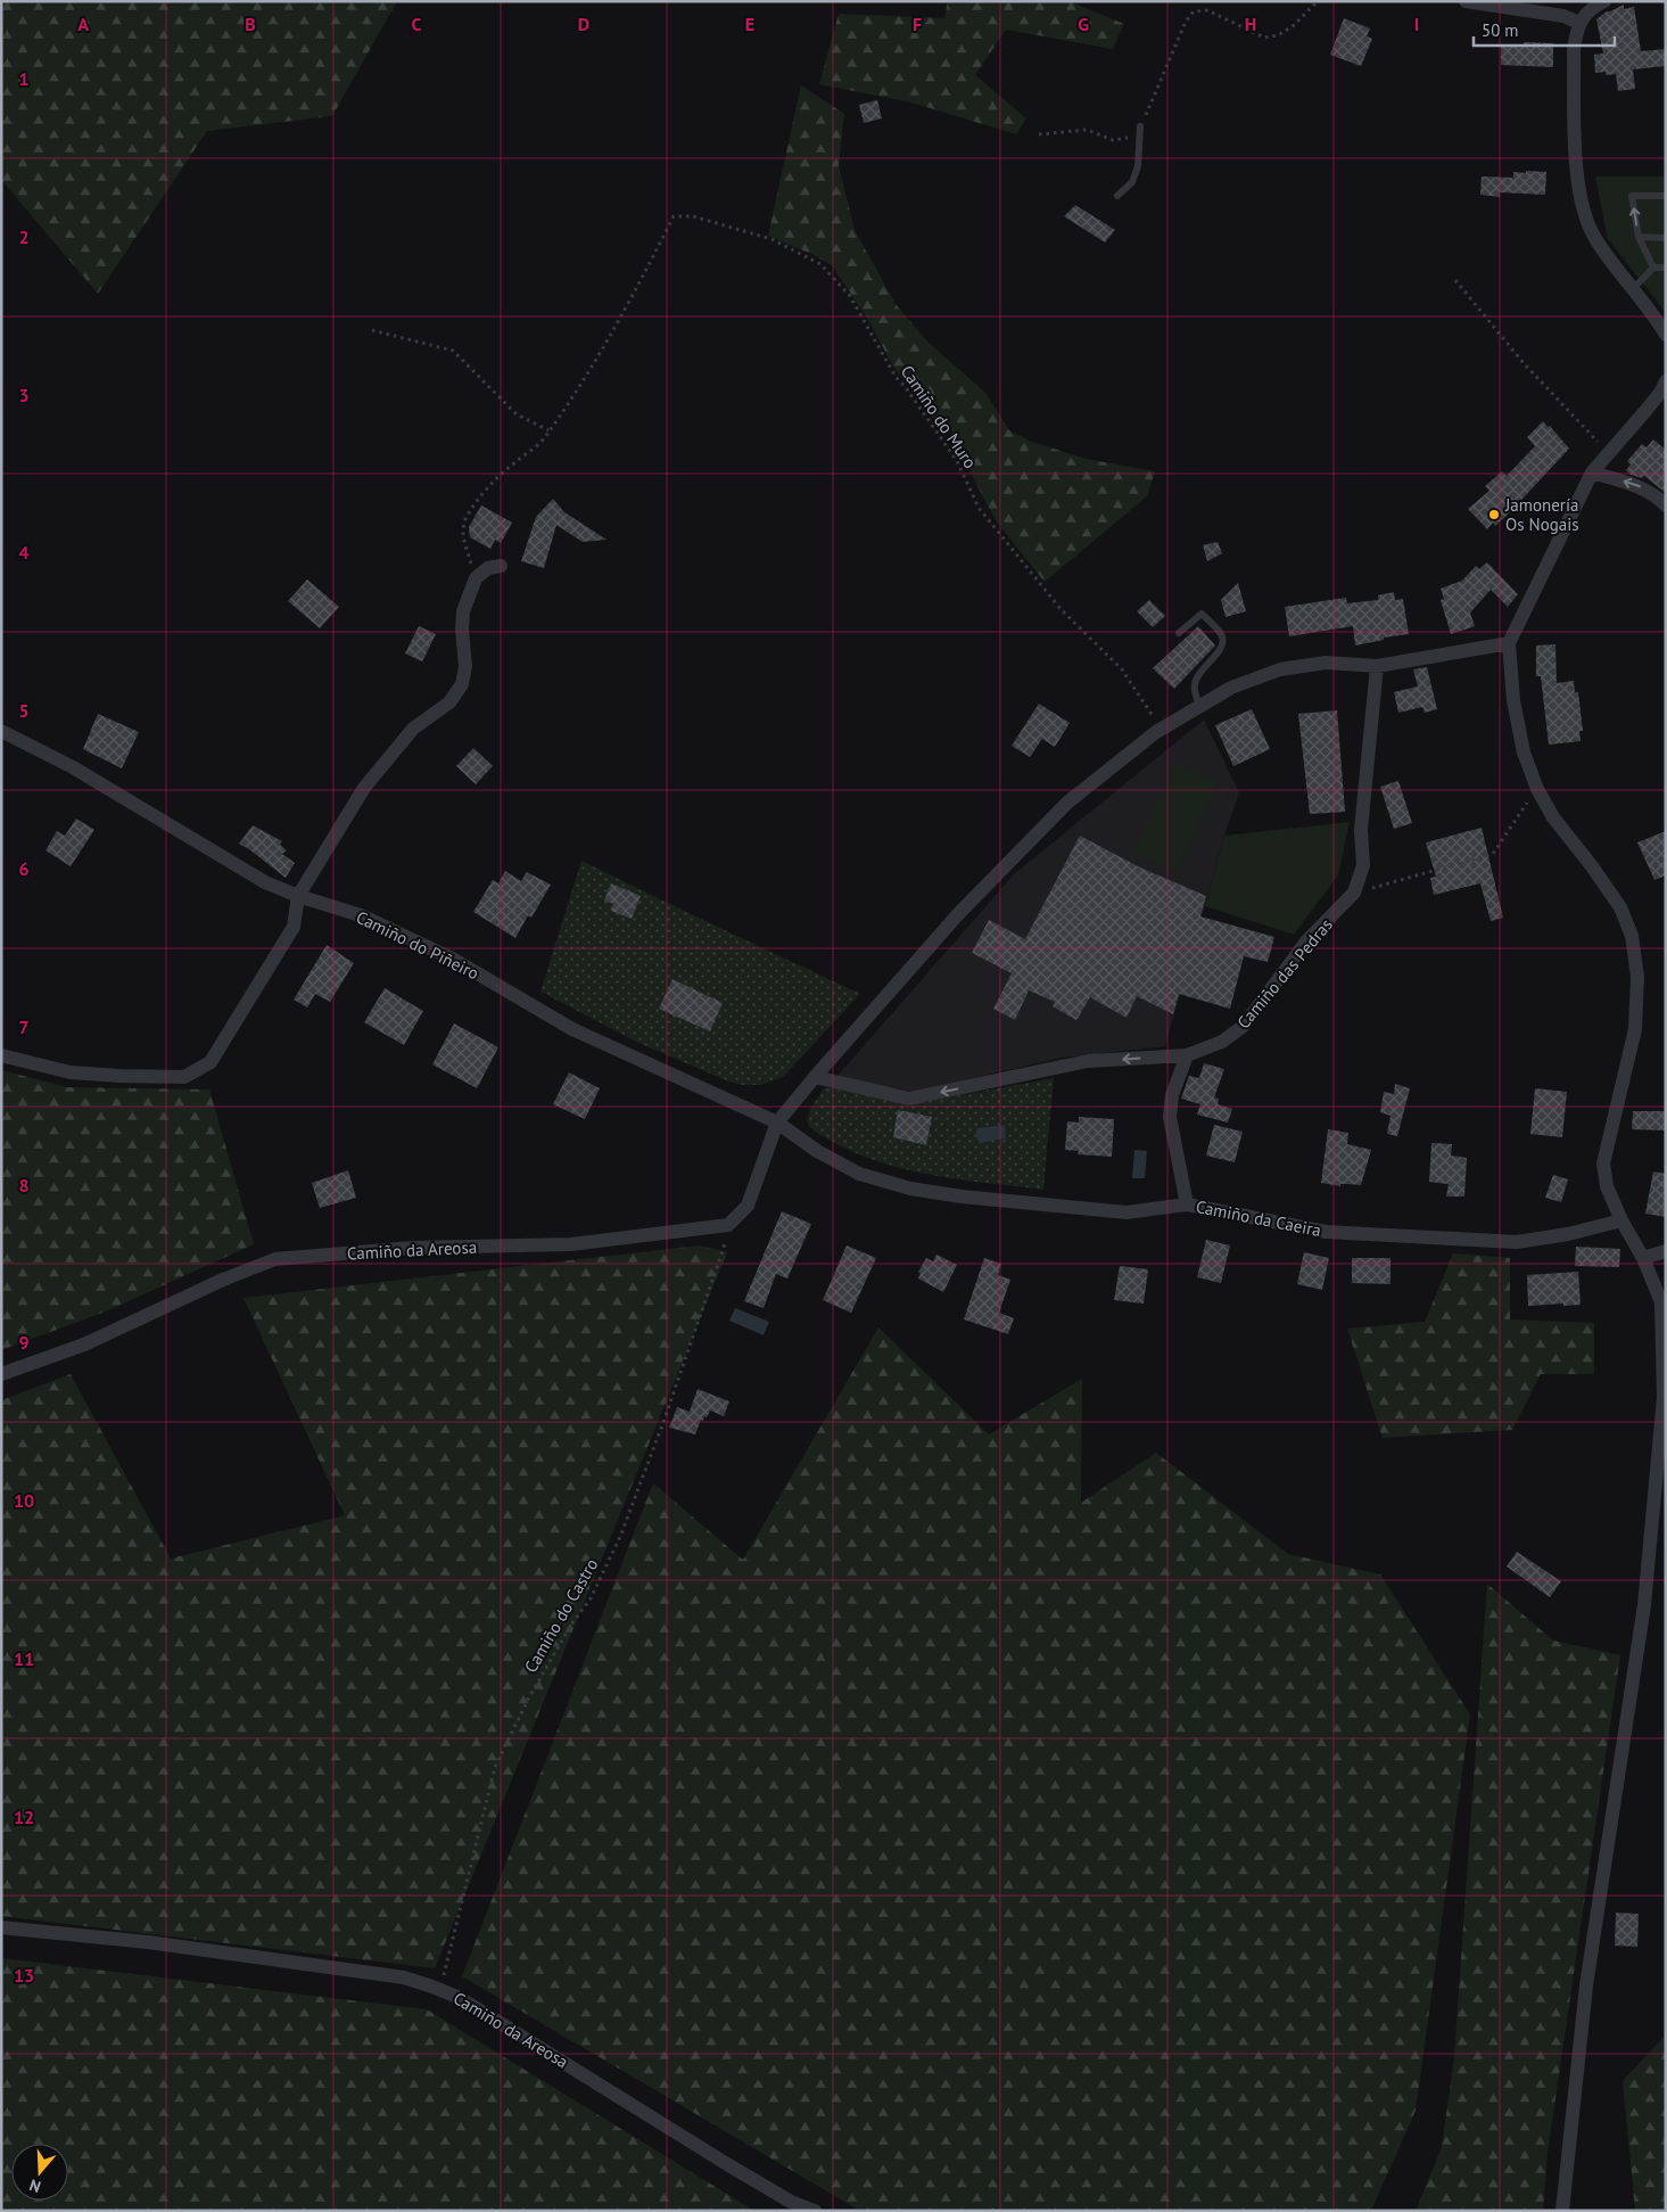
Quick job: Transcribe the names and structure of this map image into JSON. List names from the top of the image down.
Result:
{
  "streets": {
    "street": [
      "Camiño do Piñeiro",
      "Camiño das Pedras",
      "Camiño da Caeira",
      "Camiño da Areosa"
    ],
    "path": ["Camiño do Muro", "Camiño do Castro"]
  },
  "crossings": [
    ["Camiño do Piñeiro", "Camiño da Caeira"],
    ["Camiño da Areosa", "Camiño do Castro"]
  ],
  "one_way": ["Camiño das Pedras"],
  "places": ["Jamonería Os Nogais"],
  "scale_bar": "50 m",
  "north": "bottom",
  "grid": {
    "columns": [
      "A",
      "B",
      "C",
      "D",
      "E",
      "F",
      "G",
      "H",
      "I"
    ],
    "rows": [
      "1",
      "2",
      "3",
      "4",
      "5",
      "6",
      "7",
      "8",
      "9",
      "10",
      "11",
      "12",
      "13"
    ]
  }
}
